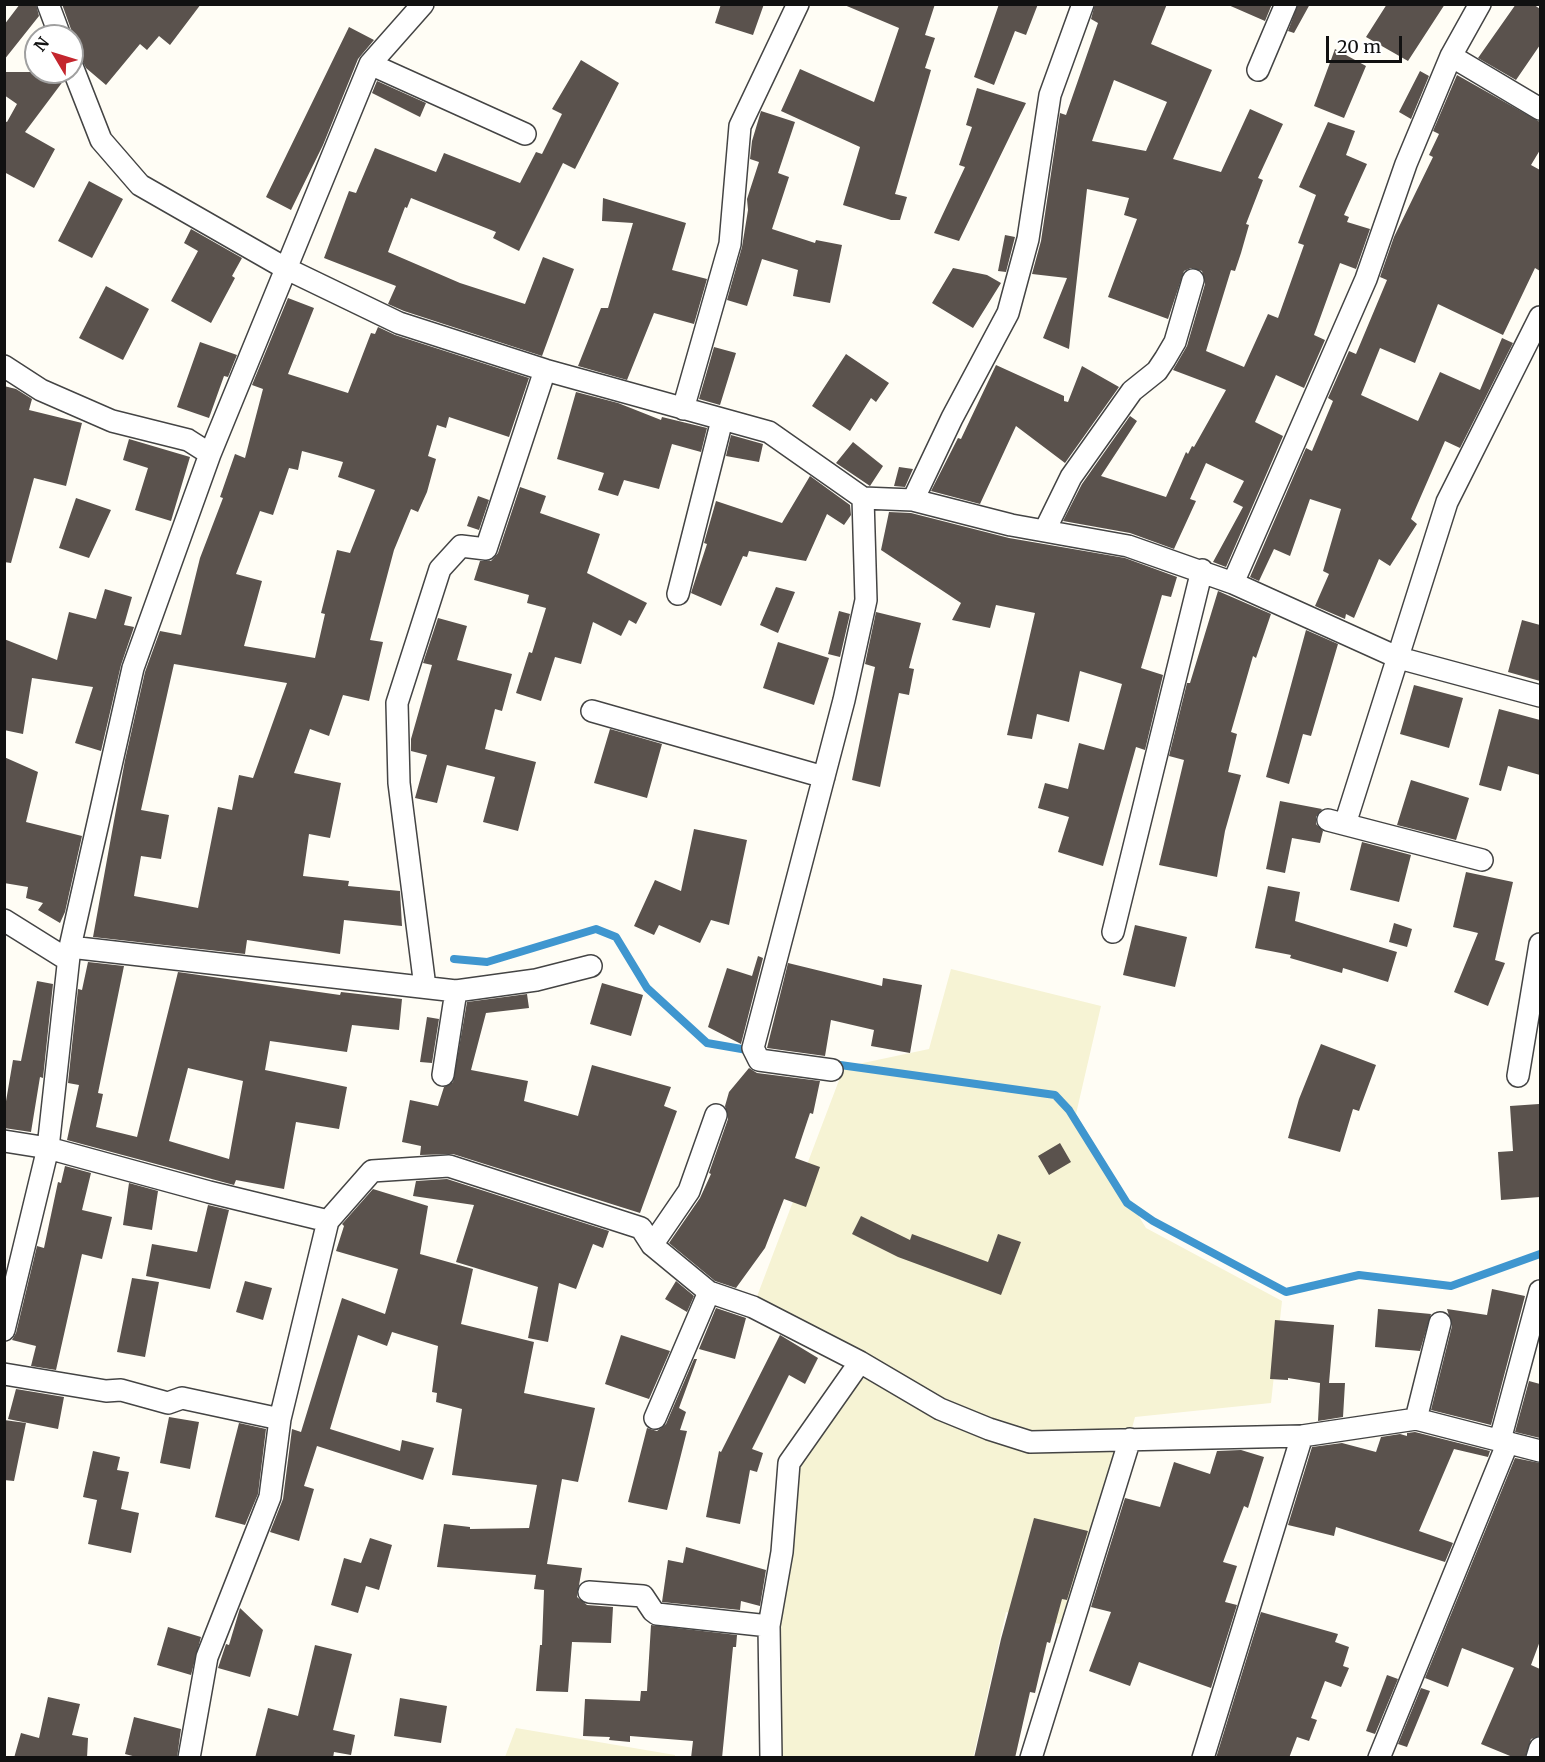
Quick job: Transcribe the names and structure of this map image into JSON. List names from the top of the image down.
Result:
{
  "scale_bar": "20 m",
  "north": "top left"
}
